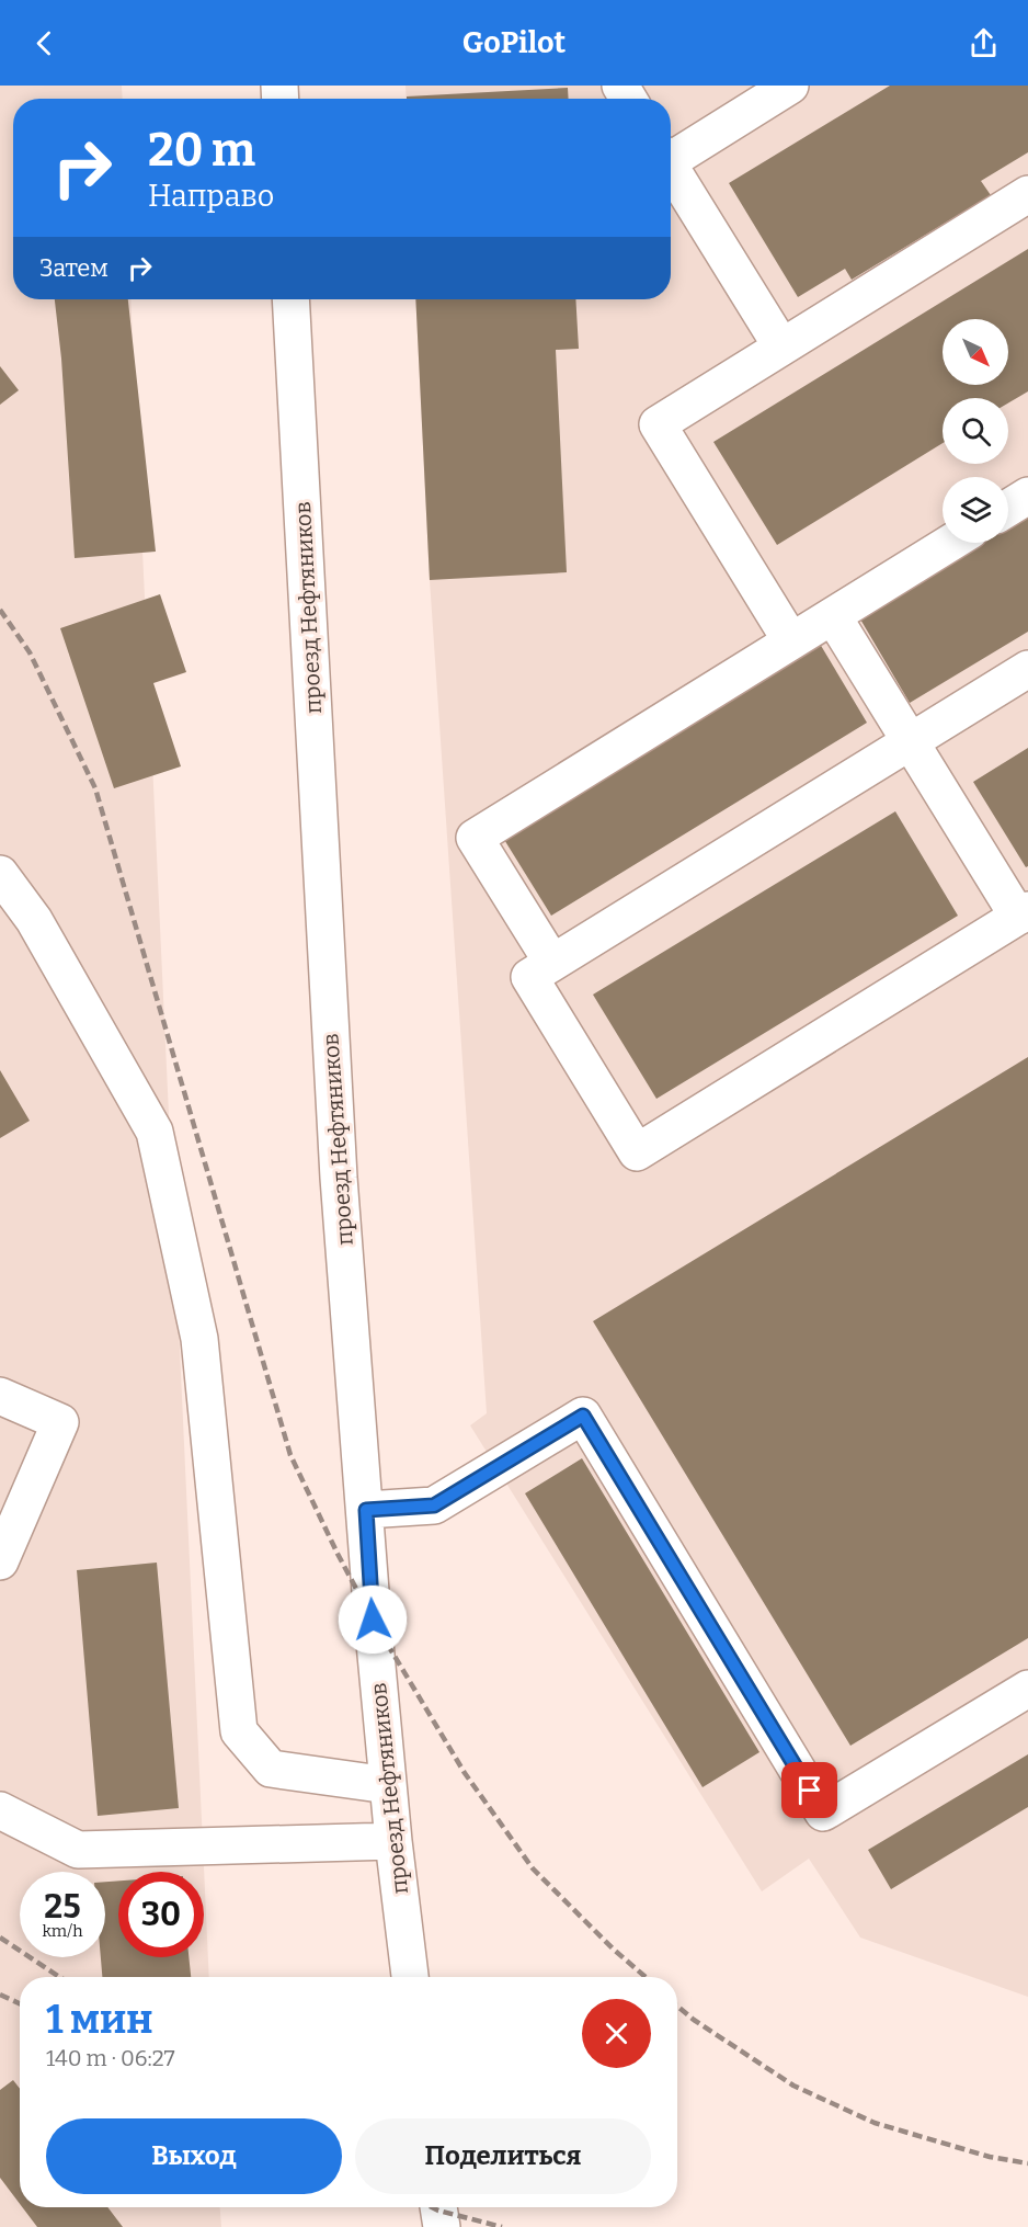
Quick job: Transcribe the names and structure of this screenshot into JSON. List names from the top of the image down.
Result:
{
  "streets": {
    "street": ["проезд Нефтяников"]
  },
  "north": "bottom right",
  "page": {
    "header": "GoPilot",
    "turn": ["20 m", "Направо"],
    "then": "Затем",
    "speed": "25 km/h",
    "limit": "30",
    "heading": ["1 мин", "140 m · 06:27"],
    "buttons": ["Выход", "Поделиться"]
  }
}
